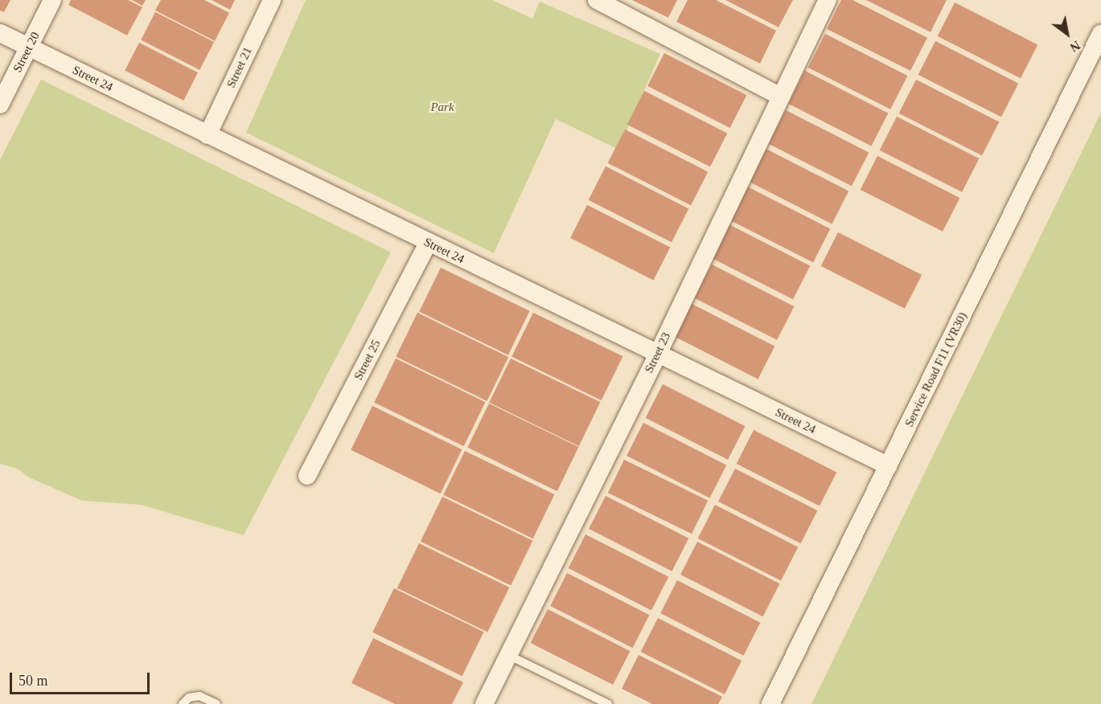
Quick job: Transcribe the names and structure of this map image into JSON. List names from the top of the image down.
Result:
{
  "streets": {
    "street": [
      "Street 20",
      "Street 21",
      "Street 24",
      "Street 23",
      "Street 25",
      "Service Road F11 (VR30)"
    ]
  },
  "crossings": [
    ["Street 20", "Street 24"],
    ["Street 21", "Street 24"],
    ["Street 24", "Street 23"],
    ["Street 24", "Street 25"],
    ["Street 24", "Service Road F11 (VR30)"]
  ],
  "parks": ["Park"],
  "scale_bar": "50 m",
  "north": "bottom right"
}
